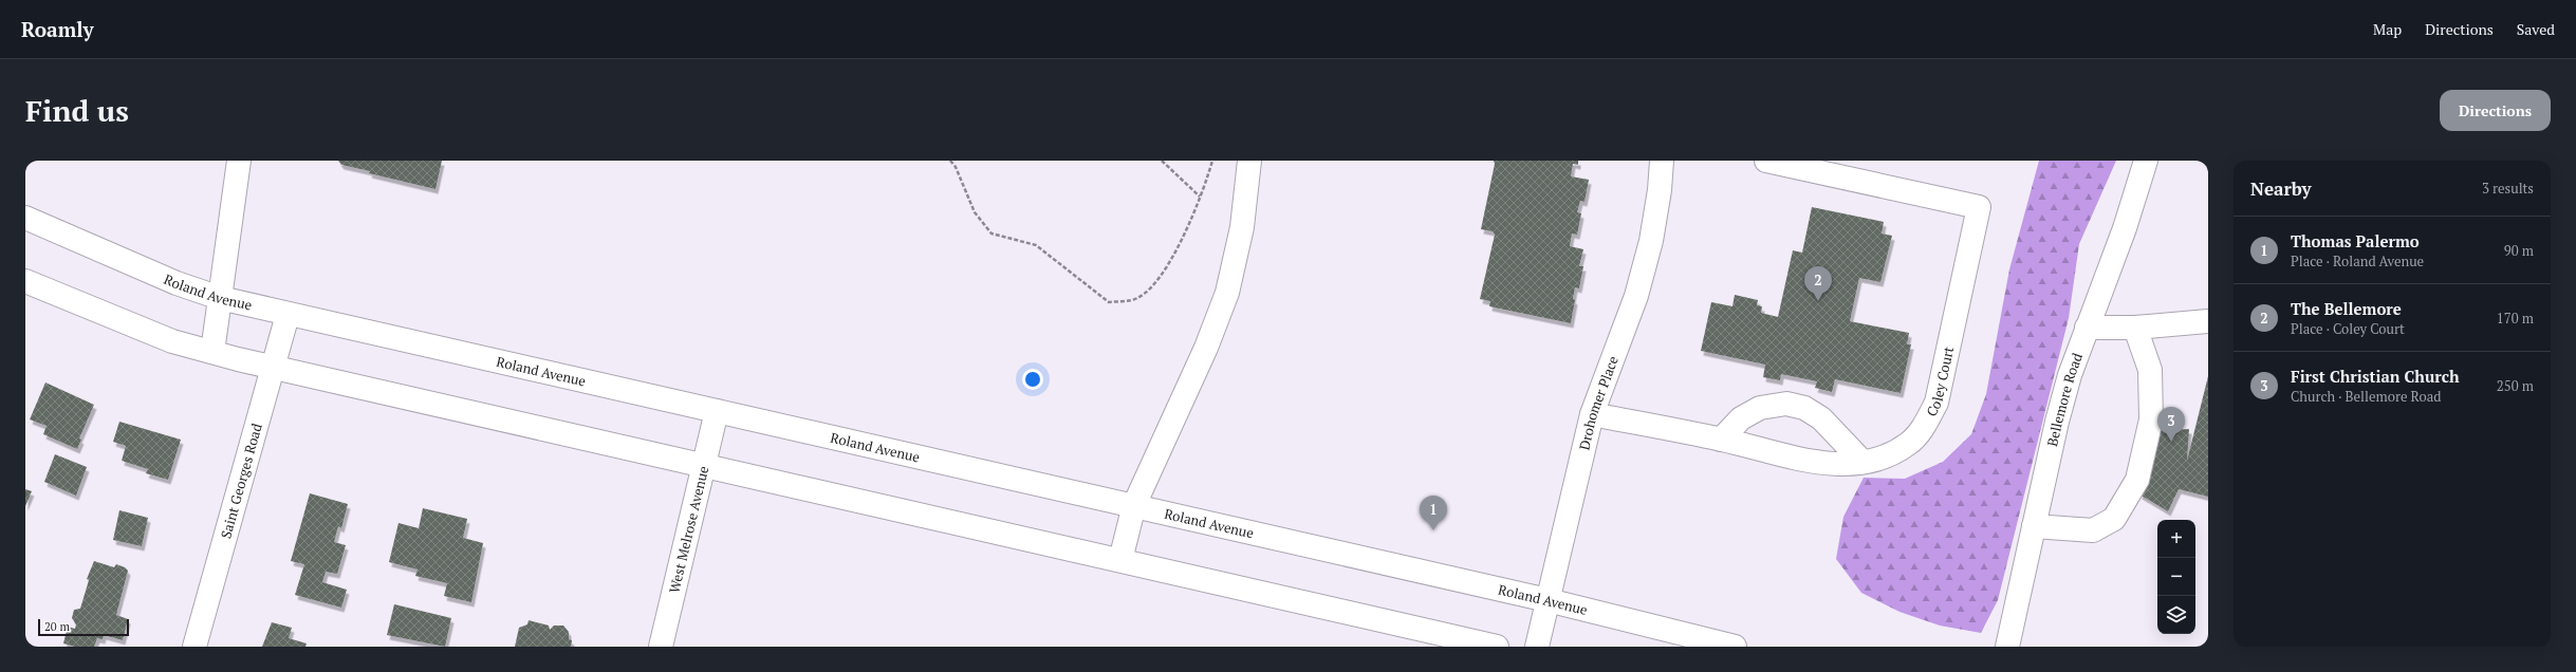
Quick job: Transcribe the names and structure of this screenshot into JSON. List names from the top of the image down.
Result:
{
  "streets": {
    "street": [
      "Roland Avenue",
      "Coley Court",
      "Bellemore Road",
      "Drohomer Place",
      "Saint Georges Road",
      "West Melrose Avenue"
    ]
  },
  "crossings": [
    ["Roland Avenue", "Drohomer Place"],
    ["Roland Avenue", "Saint Georges Road"],
    ["Roland Avenue", "West Melrose Avenue"],
    ["Coley Court", "Drohomer Place"]
  ],
  "scale_bar": "20 m",
  "page": {
    "header": "Roamly",
    "nav": ["Map", "Directions", "Saved"],
    "buttons": "Directions",
    "title": "Find us",
    "heading": ["Nearby", "3 results"],
    "list": [
      {
        "mark": "1",
        "name": "Thomas Palermo",
        "note": "Place · Roland Avenue",
        "value": "90 m"
      },
      {
        "mark": "2",
        "name": "The Bellemore",
        "note": "Place · Coley Court",
        "value": "170 m"
      },
      {
        "mark": "3",
        "name": "First Christian Church",
        "note": "Church · Bellemore Road",
        "value": "250 m"
      }
    ],
    "pins": ["2", "3", "1"],
    "map_buttons": ["+", "−"],
    "scale": "20 m"
  }
}
